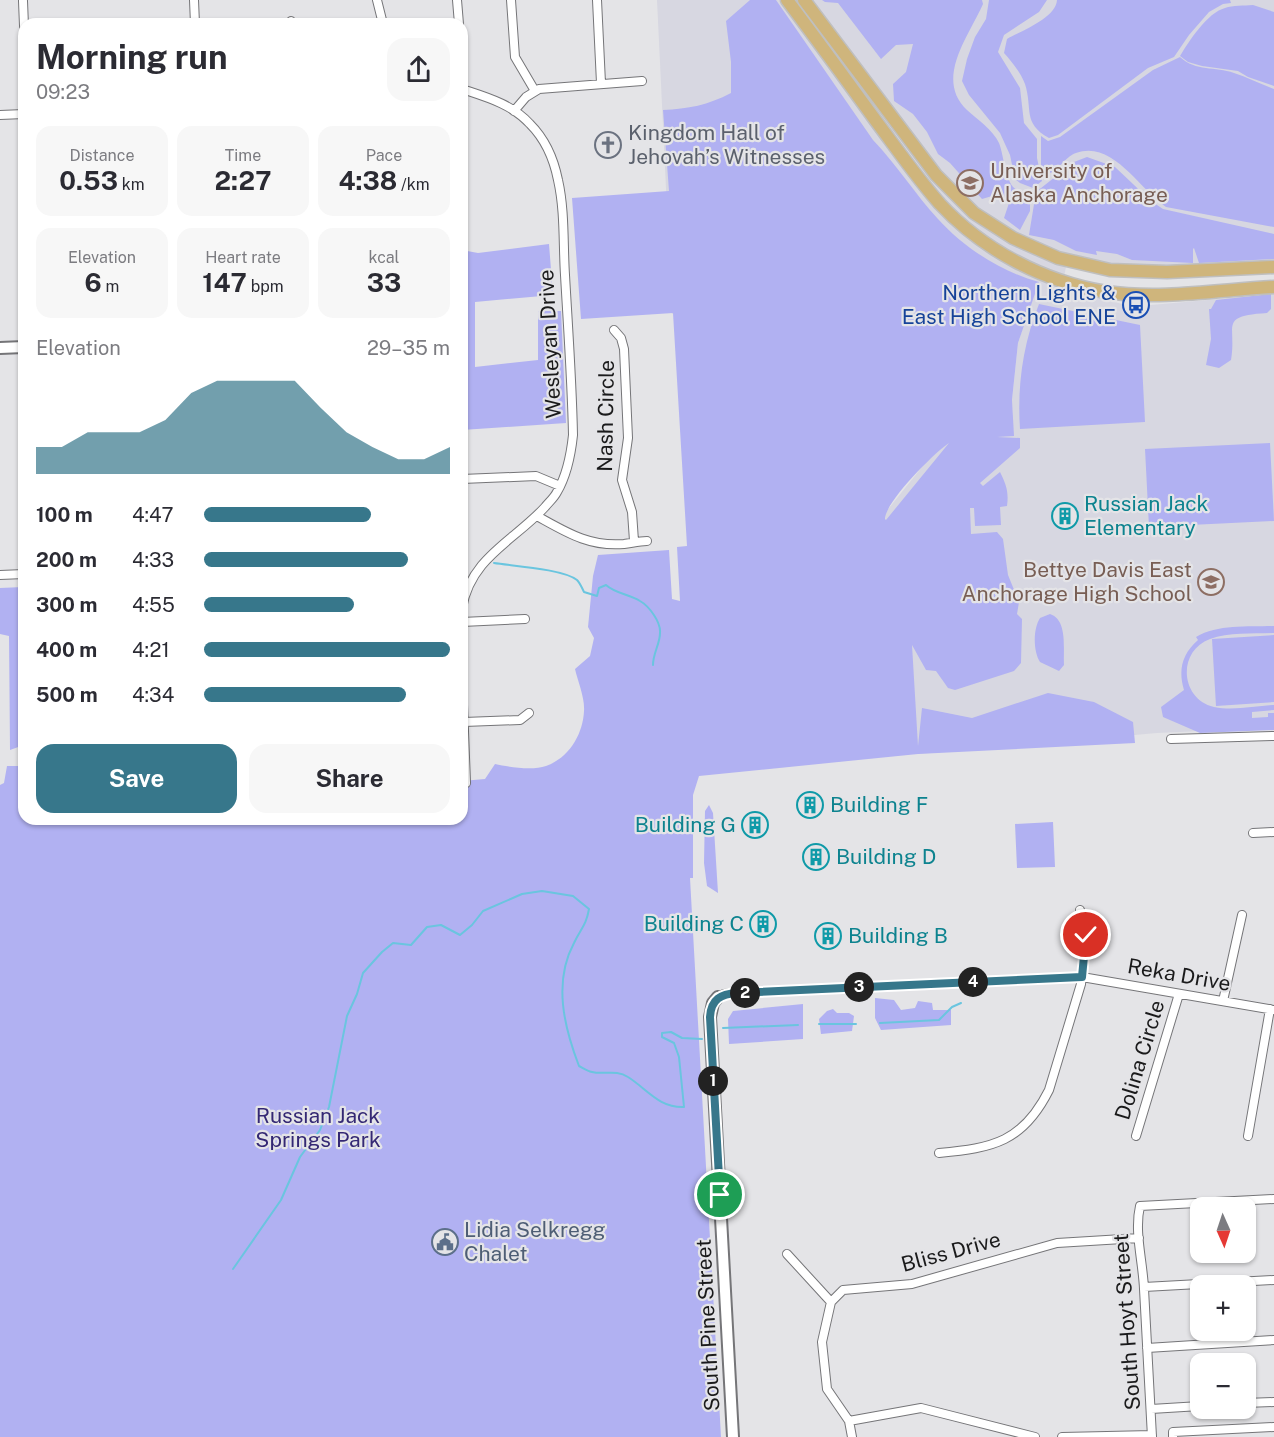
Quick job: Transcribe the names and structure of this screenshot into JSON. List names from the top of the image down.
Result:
{
  "streets": {
    "street": [
      "Wesleyan Drive",
      "Nash Circle",
      "Reka Drive",
      "Dolina Circle",
      "Bliss Drive",
      "South Hoyt Street",
      "South Pine Street"
    ]
  },
  "crossings": [
    ["Reka Drive", "Dolina Circle"],
    ["Reka Drive", "South Pine Street"],
    ["Bliss Drive", "South Hoyt Street"]
  ],
  "parks": ["Russian Jack Springs Park"],
  "places": {
    "church": ["Kingdom Hall of Jehovah’s Witnesses"],
    "school or university": ["University of Alaska Anchorage", "Bettye Davis East Anchorage High School"],
    "bus stop": ["Northern Lights & East High School ENE"],
    "building": [
      "Russian Jack Elementary",
      "Building F",
      "Building G",
      "Building D",
      "Building C",
      "Building B"
    ],
    "public building": ["Lidia Selkregg Chalet"]
  },
  "north": "bottom",
  "page": {
    "heading": ["Morning run", "09:23"],
    "stats": [
      ["Distance", "0.53 km"],
      ["Time", "2:27"],
      ["Pace", "4:38 /km"],
      ["Elevation", "6 m"],
      ["Heart rate", "147 bpm"],
      ["kcal", "33"]
    ],
    "chart": ["Elevation", "29–35 m"],
    "list": [
      {
        "name": "100 m",
        "note": "4:47"
      },
      {
        "name": "200 m",
        "note": "4:33"
      },
      {
        "name": "300 m",
        "note": "4:55"
      },
      {
        "name": "400 m",
        "note": "4:21"
      },
      {
        "name": "500 m",
        "note": "4:34"
      }
    ],
    "buttons": ["Save", "Share"],
    "pins": [
      "4",
      "3",
      "2",
      "1"
    ],
    "map_buttons": ["+", "−"]
  }
}
